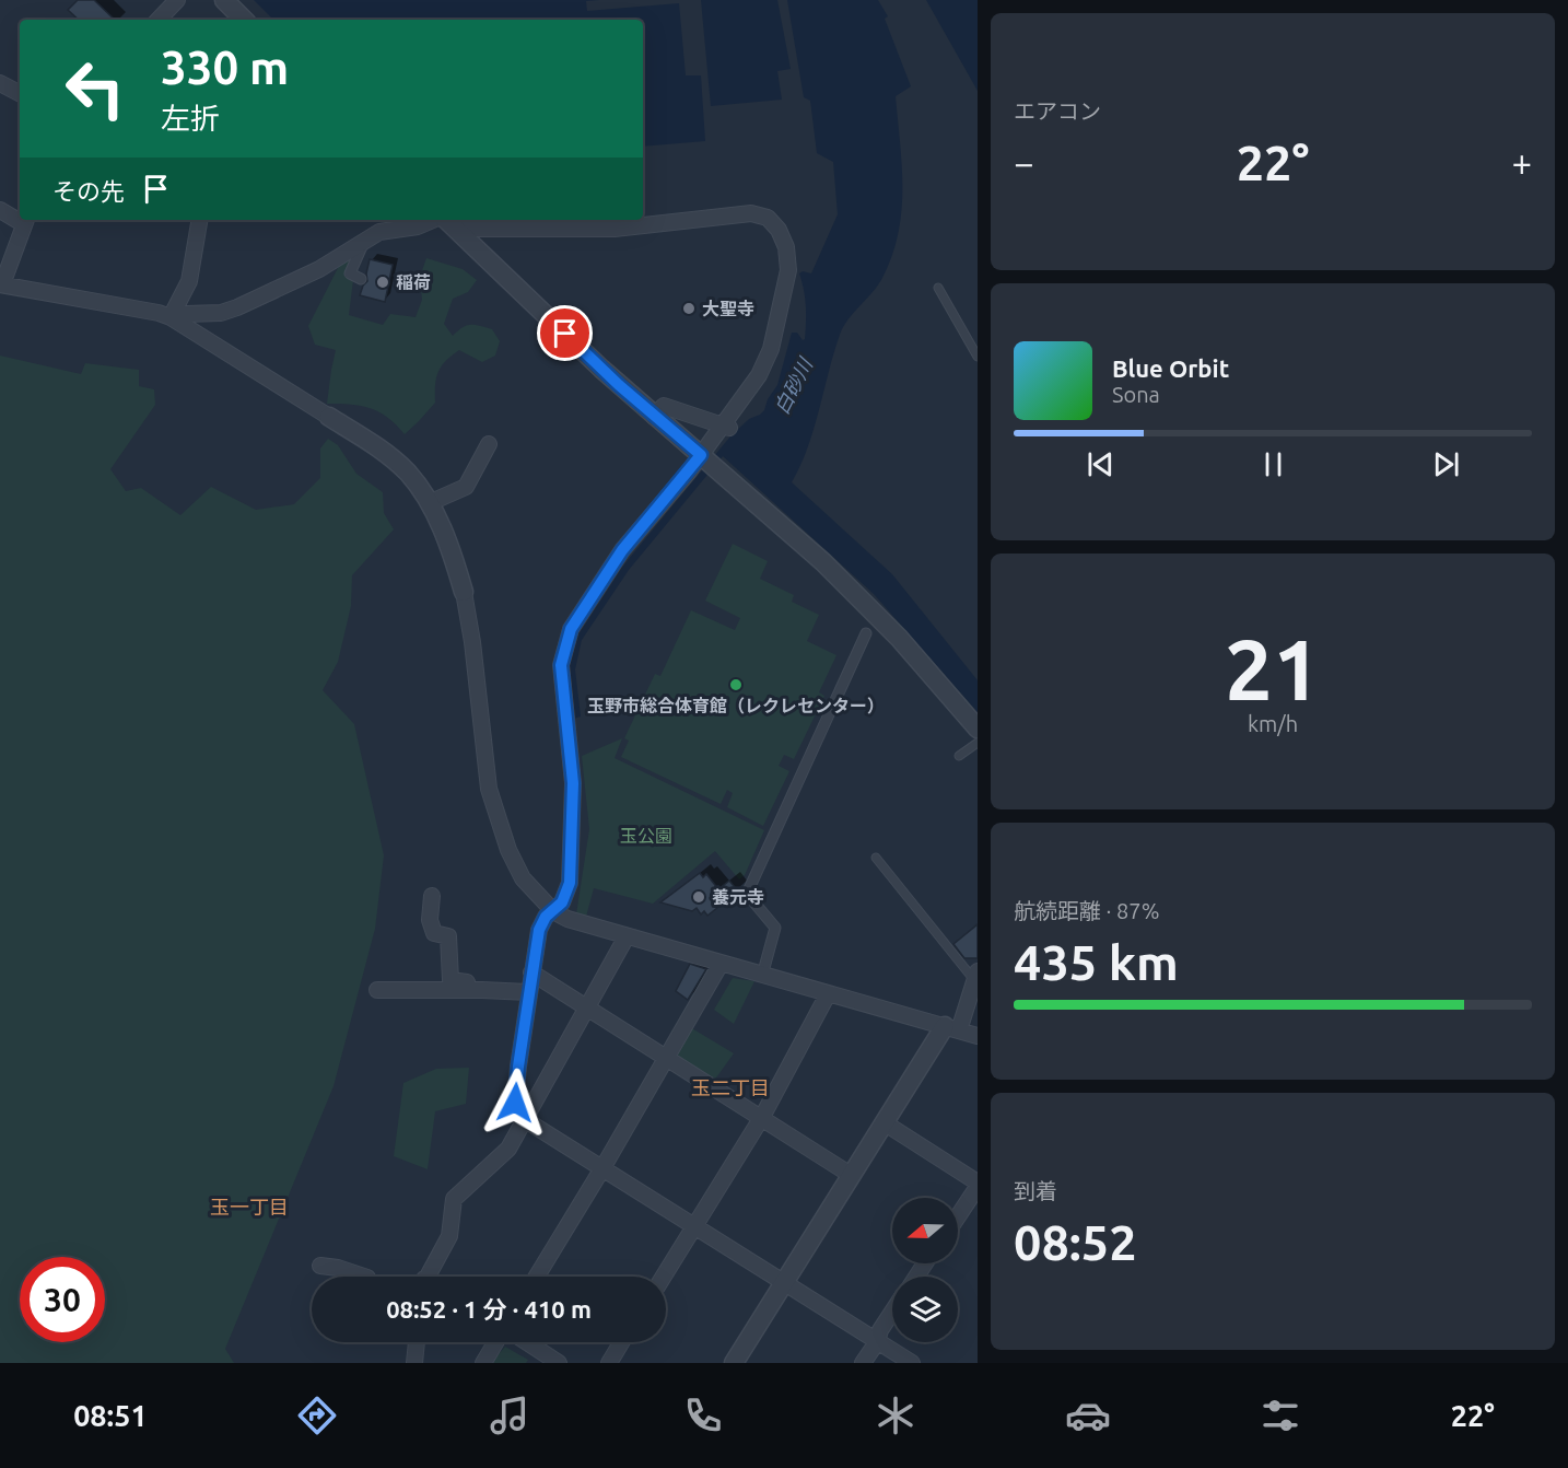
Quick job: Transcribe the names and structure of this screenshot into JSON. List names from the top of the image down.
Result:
{
  "districts": ["玉二丁目", "玉一丁目"],
  "water": ["白砂川"],
  "parks": ["玉公園"],
  "places": [
    "稲荷",
    "大聖寺",
    "玉野市総合体育館（レクレセンター）",
    "養元寺"
  ],
  "north": "left",
  "page": {
    "tile": [
      "エアコン",
      ["21", "km/h"],
      ["航続距離 · 87%", "435 km"],
      ["到着", "08:52"]
    ],
    "turn": ["330 m", "左折"],
    "heat": ["−", "22°", "+"],
    "then": "その先",
    "song": ["Blue Orbit", "Sona"],
    "limit": "30",
    "trip": "08:52 · 1 分 · 410 m",
    "tabs": ["08:51", "22°"]
  }
}
